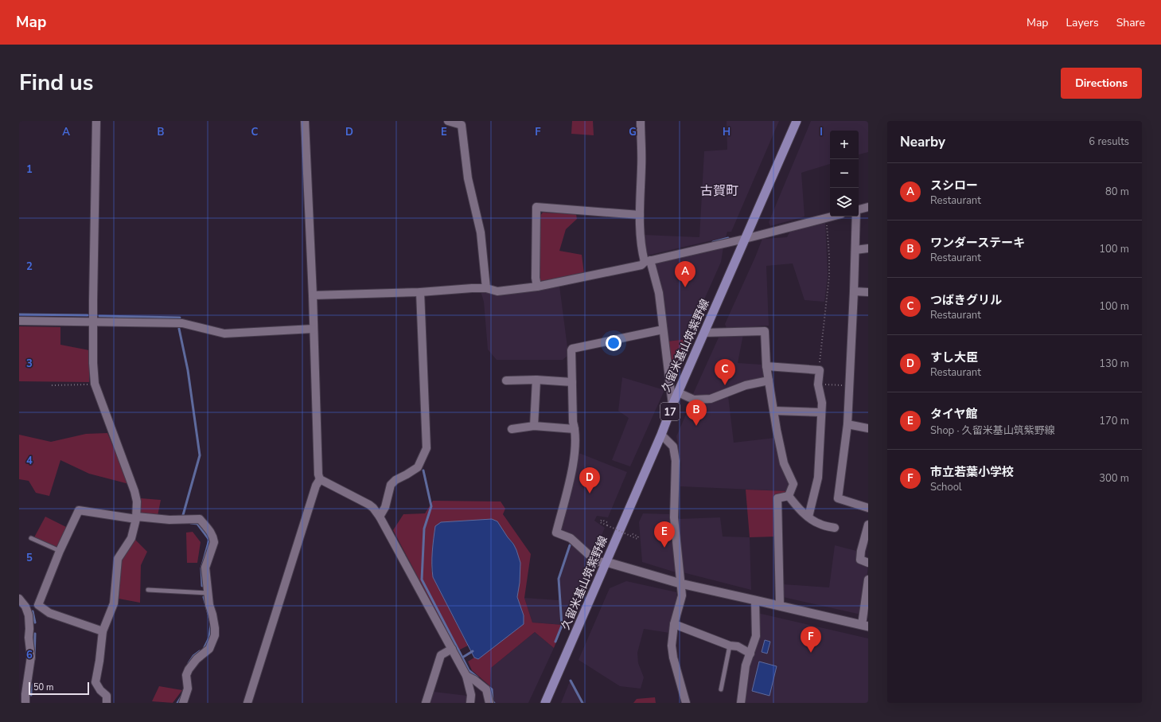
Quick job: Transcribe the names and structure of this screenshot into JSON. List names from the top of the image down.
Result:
{
  "streets": {
    "main road": ["久留米基山筑紫野線", "17"]
  },
  "districts": ["古賀町"],
  "scale_bar": "50 m",
  "page": {
    "header": "Map",
    "nav": ["Map", "Layers", "Share"],
    "title": "Find us",
    "buttons": "Directions",
    "heading": ["Nearby", "6 results"],
    "map_buttons": ["+", "−"],
    "list": [
      {
        "mark": "A",
        "name": "スシロー",
        "note": "Restaurant",
        "value": "80 m"
      },
      {
        "mark": "B",
        "name": "ワンダーステーキ",
        "note": "Restaurant",
        "value": "100 m"
      },
      {
        "mark": "C",
        "name": "つばきグリル",
        "note": "Restaurant",
        "value": "100 m"
      },
      {
        "mark": "D",
        "name": "すし大臣",
        "note": "Restaurant",
        "value": "130 m"
      },
      {
        "mark": "E",
        "name": "タイヤ館",
        "note": "Shop · 久留米基山筑紫野線",
        "value": "170 m"
      },
      {
        "mark": "F",
        "name": "市立若葉小学校",
        "note": "School",
        "value": "300 m"
      }
    ],
    "pins": [
      "A",
      "C",
      "B",
      "D",
      "E",
      "F"
    ],
    "scale": "50 m"
  },
  "grid": {
    "columns": [
      "A",
      "B",
      "C",
      "D",
      "E",
      "F",
      "G",
      "H",
      "I"
    ],
    "rows": [
      "1",
      "2",
      "3",
      "4",
      "5",
      "6"
    ]
  }
}
